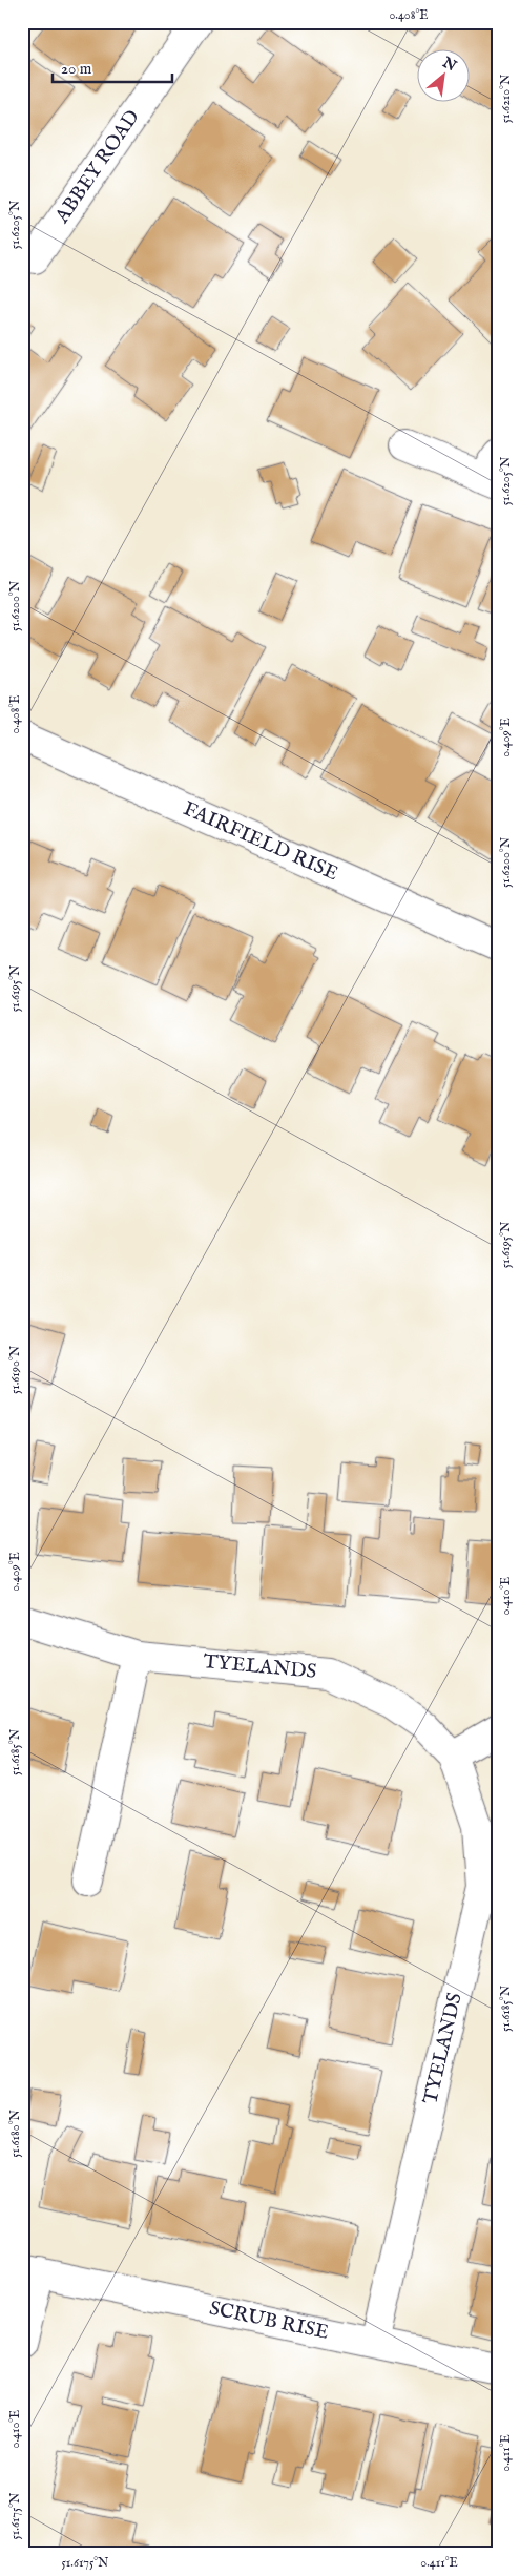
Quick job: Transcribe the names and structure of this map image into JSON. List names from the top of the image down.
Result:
{
  "streets": {
    "street": [
      "ABBEY ROAD",
      "FAIRFIELD RISE",
      "TYELANDS",
      "SCRUB RISE"
    ]
  },
  "crossings": [
    ["TYELANDS", "SCRUB RISE"]
  ],
  "scale_bar": "20 m",
  "north": "top right",
  "coordinates": [
    "0.408°E",
    "51.6210°N",
    "51.6205°N",
    "51.6200°N",
    "0.409°E",
    "51.6195°N",
    "51.6190°N",
    "0.410°E",
    "51.6185°N",
    "51.6180°N",
    "0.411°E",
    "51.6175°N"
  ]
}
